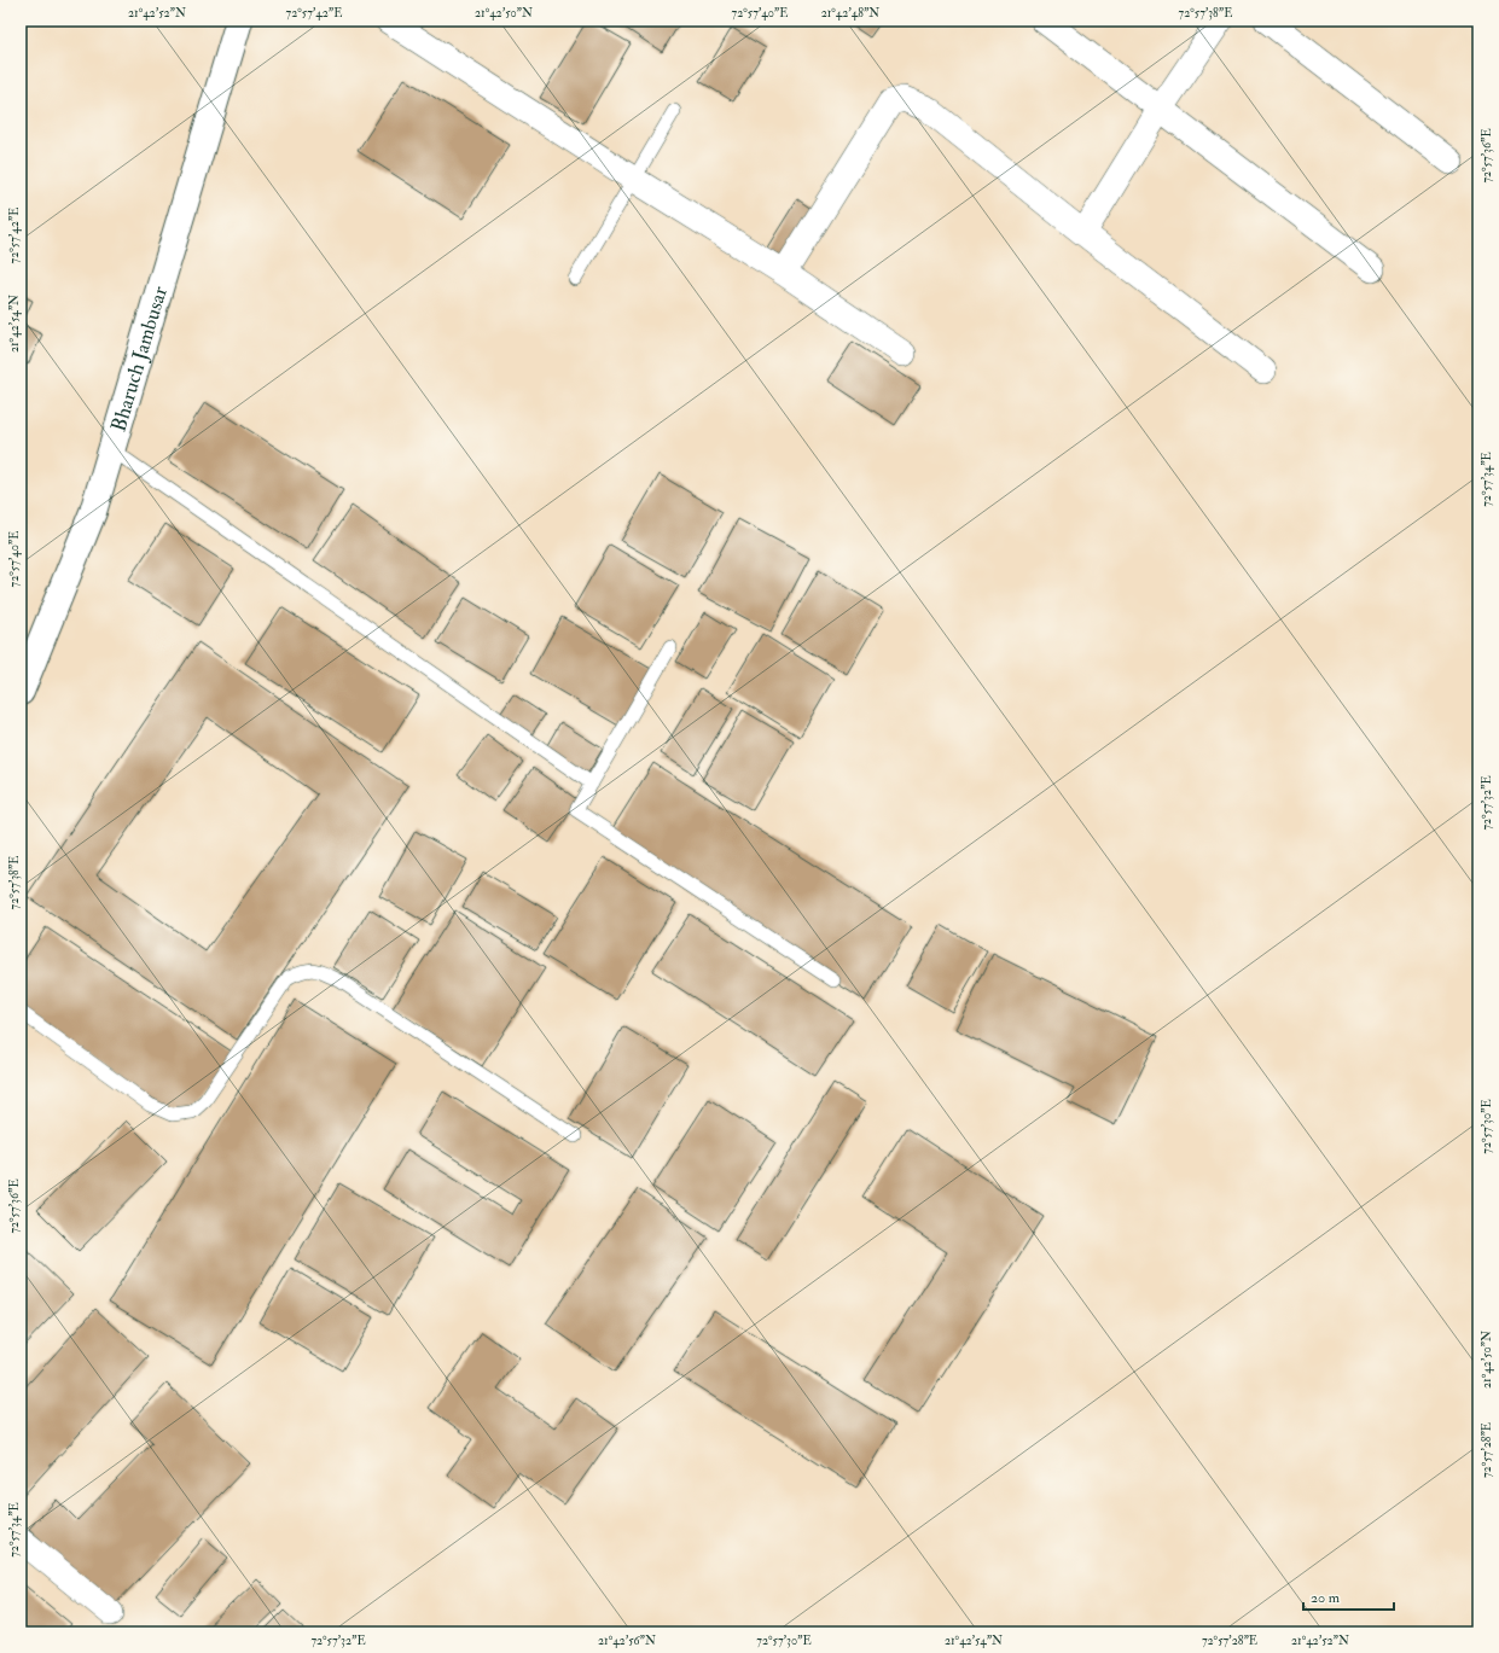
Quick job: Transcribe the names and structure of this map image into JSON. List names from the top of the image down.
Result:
{
  "streets": {
    "highway": ["Bharuch Jambusar"]
  },
  "scale_bar": "20 m",
  "coordinates": [
    "21°42'52\"N",
    "72°57'42\"E",
    "21°42'50\"N",
    "72°57'40\"E",
    "21°42'48\"N",
    "72°57'38\"E",
    "72°57'36\"E",
    "21°42'54\"N",
    "72°57'34\"E",
    "72°57'32\"E",
    "72°57'30\"E",
    "72°57'28\"E",
    "21°42'56\"N"
  ]
}
